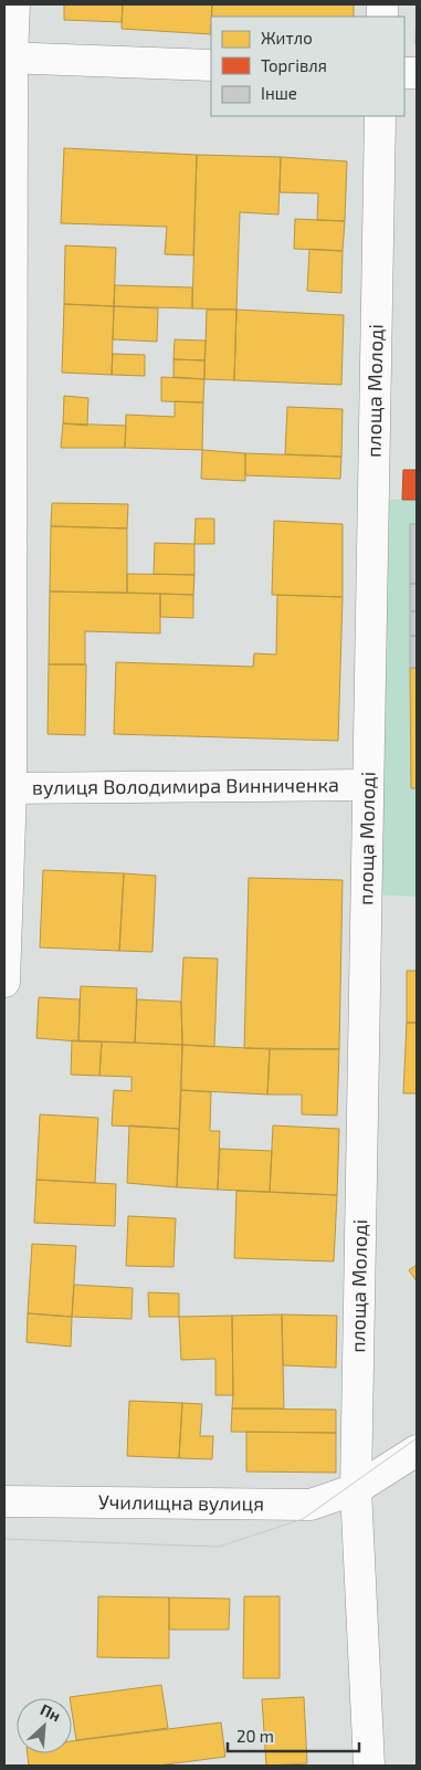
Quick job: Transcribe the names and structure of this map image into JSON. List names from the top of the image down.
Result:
{
  "streets": {
    "street": ["площа Молоді", "вулиця Володимира Винниченка", "Училищна вулиця"]
  },
  "crossings": [
    ["площа Молоді", "вулиця Володимира Винниченка"],
    ["площа Молоді", "Училищна вулиця"]
  ],
  "legend": ["Житло", "Торгівля", "Інше"],
  "scale_bar": "20 m",
  "north": "top right"
}
